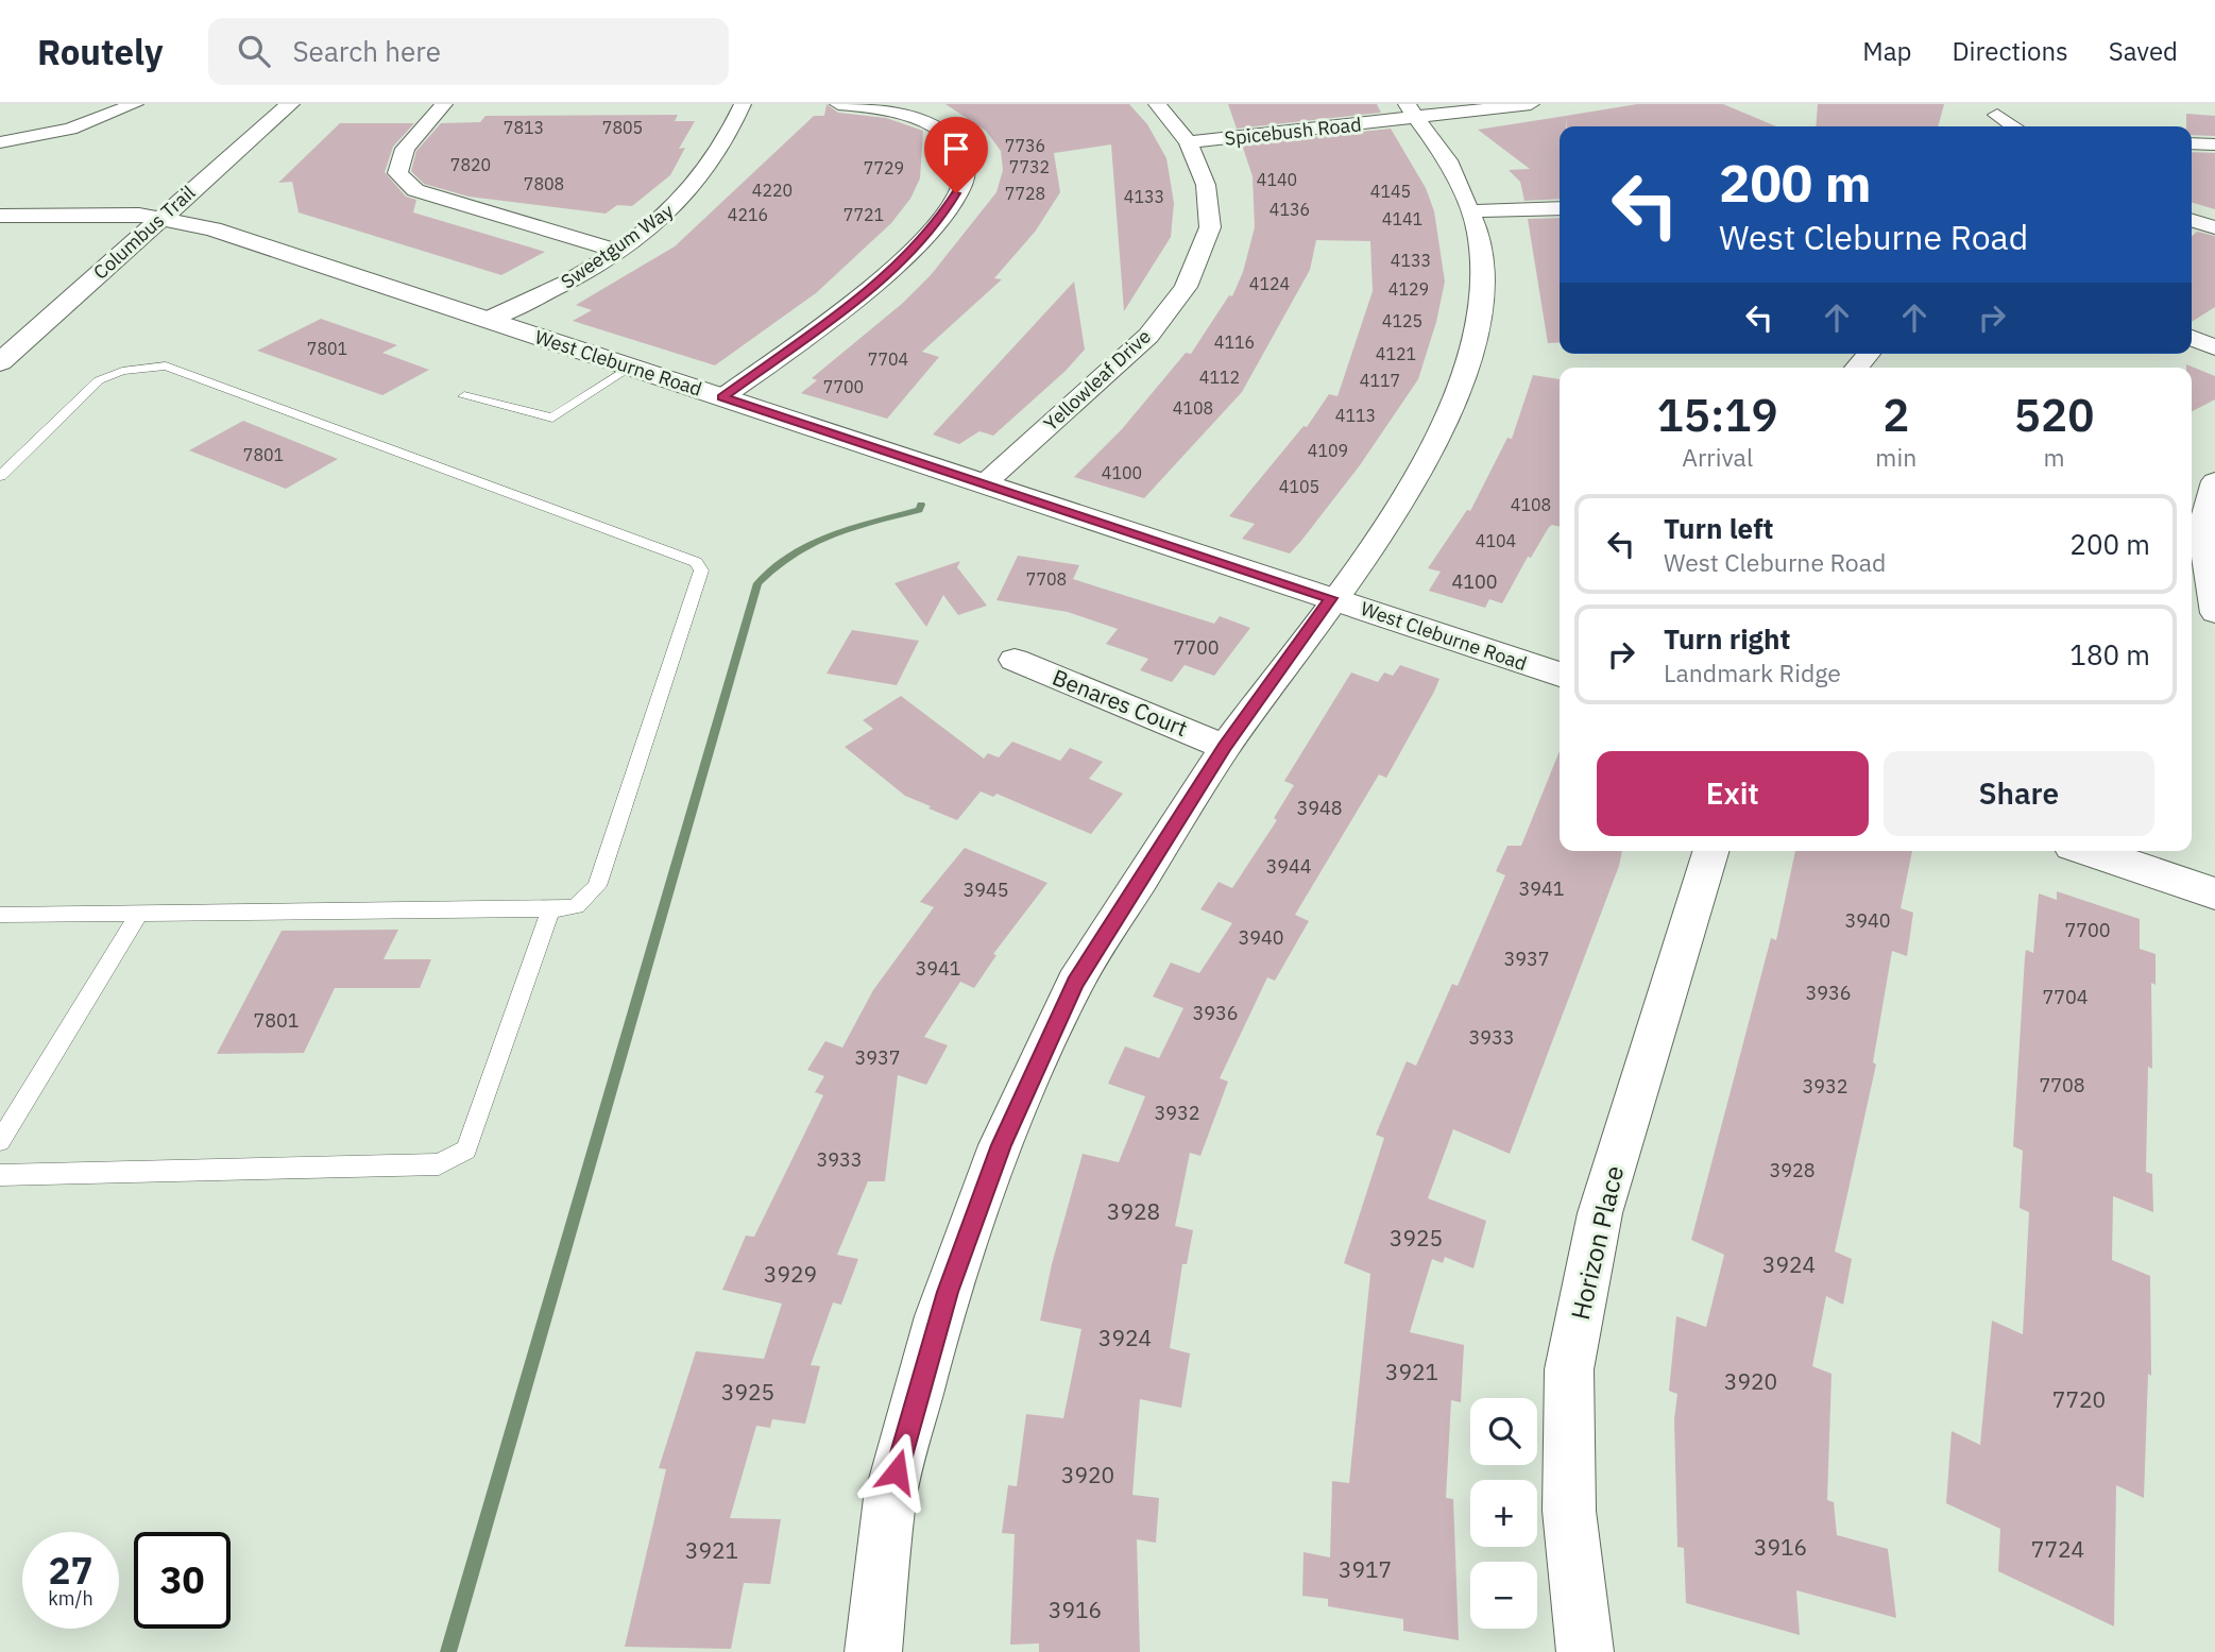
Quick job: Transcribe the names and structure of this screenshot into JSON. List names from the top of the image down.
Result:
{
  "streets": {
    "street": [
      "Spicebush Road",
      "Columbus Trail",
      "Sweetgum Way",
      "West Cleburne Road",
      "Yellowleaf Drive",
      "Benares Court",
      "Horizon Place"
    ]
  },
  "crossings": [
    ["Spicebush Road", "Yellowleaf Drive"],
    ["Columbus Trail", "West Cleburne Road"],
    ["Sweetgum Way", "West Cleburne Road"],
    ["West Cleburne Road", "Yellowleaf Drive"]
  ],
  "house_numbers": [
    "7813",
    "7805",
    "7736",
    "7820",
    "7732",
    "7729",
    "4140",
    "7808",
    "4220",
    "4145",
    "7728",
    "4133",
    "4136",
    "4216",
    "7721",
    "4141",
    "4133",
    "4124",
    "4129",
    "4125",
    "4116",
    "7801",
    "4121",
    "7704",
    "4112",
    "4117",
    "7700",
    "4108",
    "4113",
    "4109",
    "7801",
    "4100",
    "4105",
    "4108",
    "4104",
    "7708",
    "4100",
    "7700",
    "3948",
    "3944",
    "3941",
    "3945",
    "3940",
    "7700",
    "3940",
    "3937",
    "3941",
    "3936",
    "7704",
    "3936",
    "7801",
    "3933",
    "3937",
    "7708",
    "3932",
    "3932",
    "3933",
    "3928",
    "3928",
    "3925",
    "3924",
    "3929",
    "3924",
    "3921",
    "3920",
    "3925",
    "7720",
    "3920",
    "3916",
    "7724",
    "3921",
    "3917",
    "3916"
  ],
  "page": {
    "header": "Routely",
    "search": "Search here",
    "nav": ["Map", "Directions", "Saved"],
    "turn": ["200 m", "West Cleburne Road"],
    "eta": [
      "15:19",
      "Arrival",
      "2",
      "min",
      "520",
      "m"
    ],
    "list": [
      {
        "name": "Turn left",
        "note": "West Cleburne Road",
        "value": "200 m"
      },
      {
        "name": "Turn right",
        "note": "Landmark Ridge",
        "value": "180 m"
      }
    ],
    "buttons": ["Exit", "Share"],
    "map_buttons": ["+", "−"],
    "speed": "27 km/h",
    "limit": "30"
  }
}
